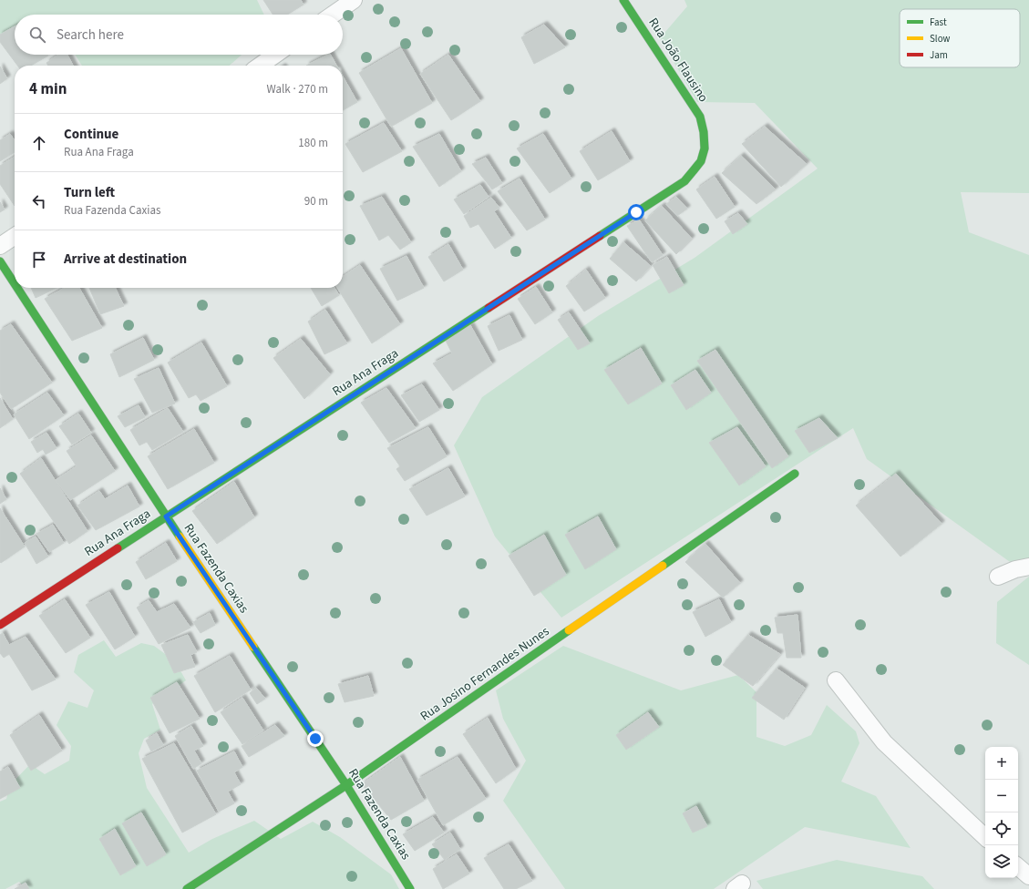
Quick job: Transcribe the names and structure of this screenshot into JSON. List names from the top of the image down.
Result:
{
  "streets": {
    "street": [
      "Rua João Flausino",
      "Rua Ana Fraga",
      "Rua Fazenda Caxias",
      "Rua Josino Fernandes Nunes"
    ]
  },
  "crossings": [
    ["Rua João Flausino", "Rua Ana Fraga"],
    ["Rua Ana Fraga", "Rua Fazenda Caxias"],
    ["Rua Fazenda Caxias", "Rua Josino Fernandes Nunes"]
  ],
  "legend": ["Fast", "Slow", "Jam"],
  "page": {
    "search": "Search here",
    "heading": ["4 min", "Walk · 270 m"],
    "list": [
      ["Continue", "Rua Ana Fraga", "180 m"],
      ["Turn left", "Rua Fazenda Caxias", "90 m"],
      "Arrive at destination"
    ],
    "map_buttons": ["+", "−"]
  }
}
